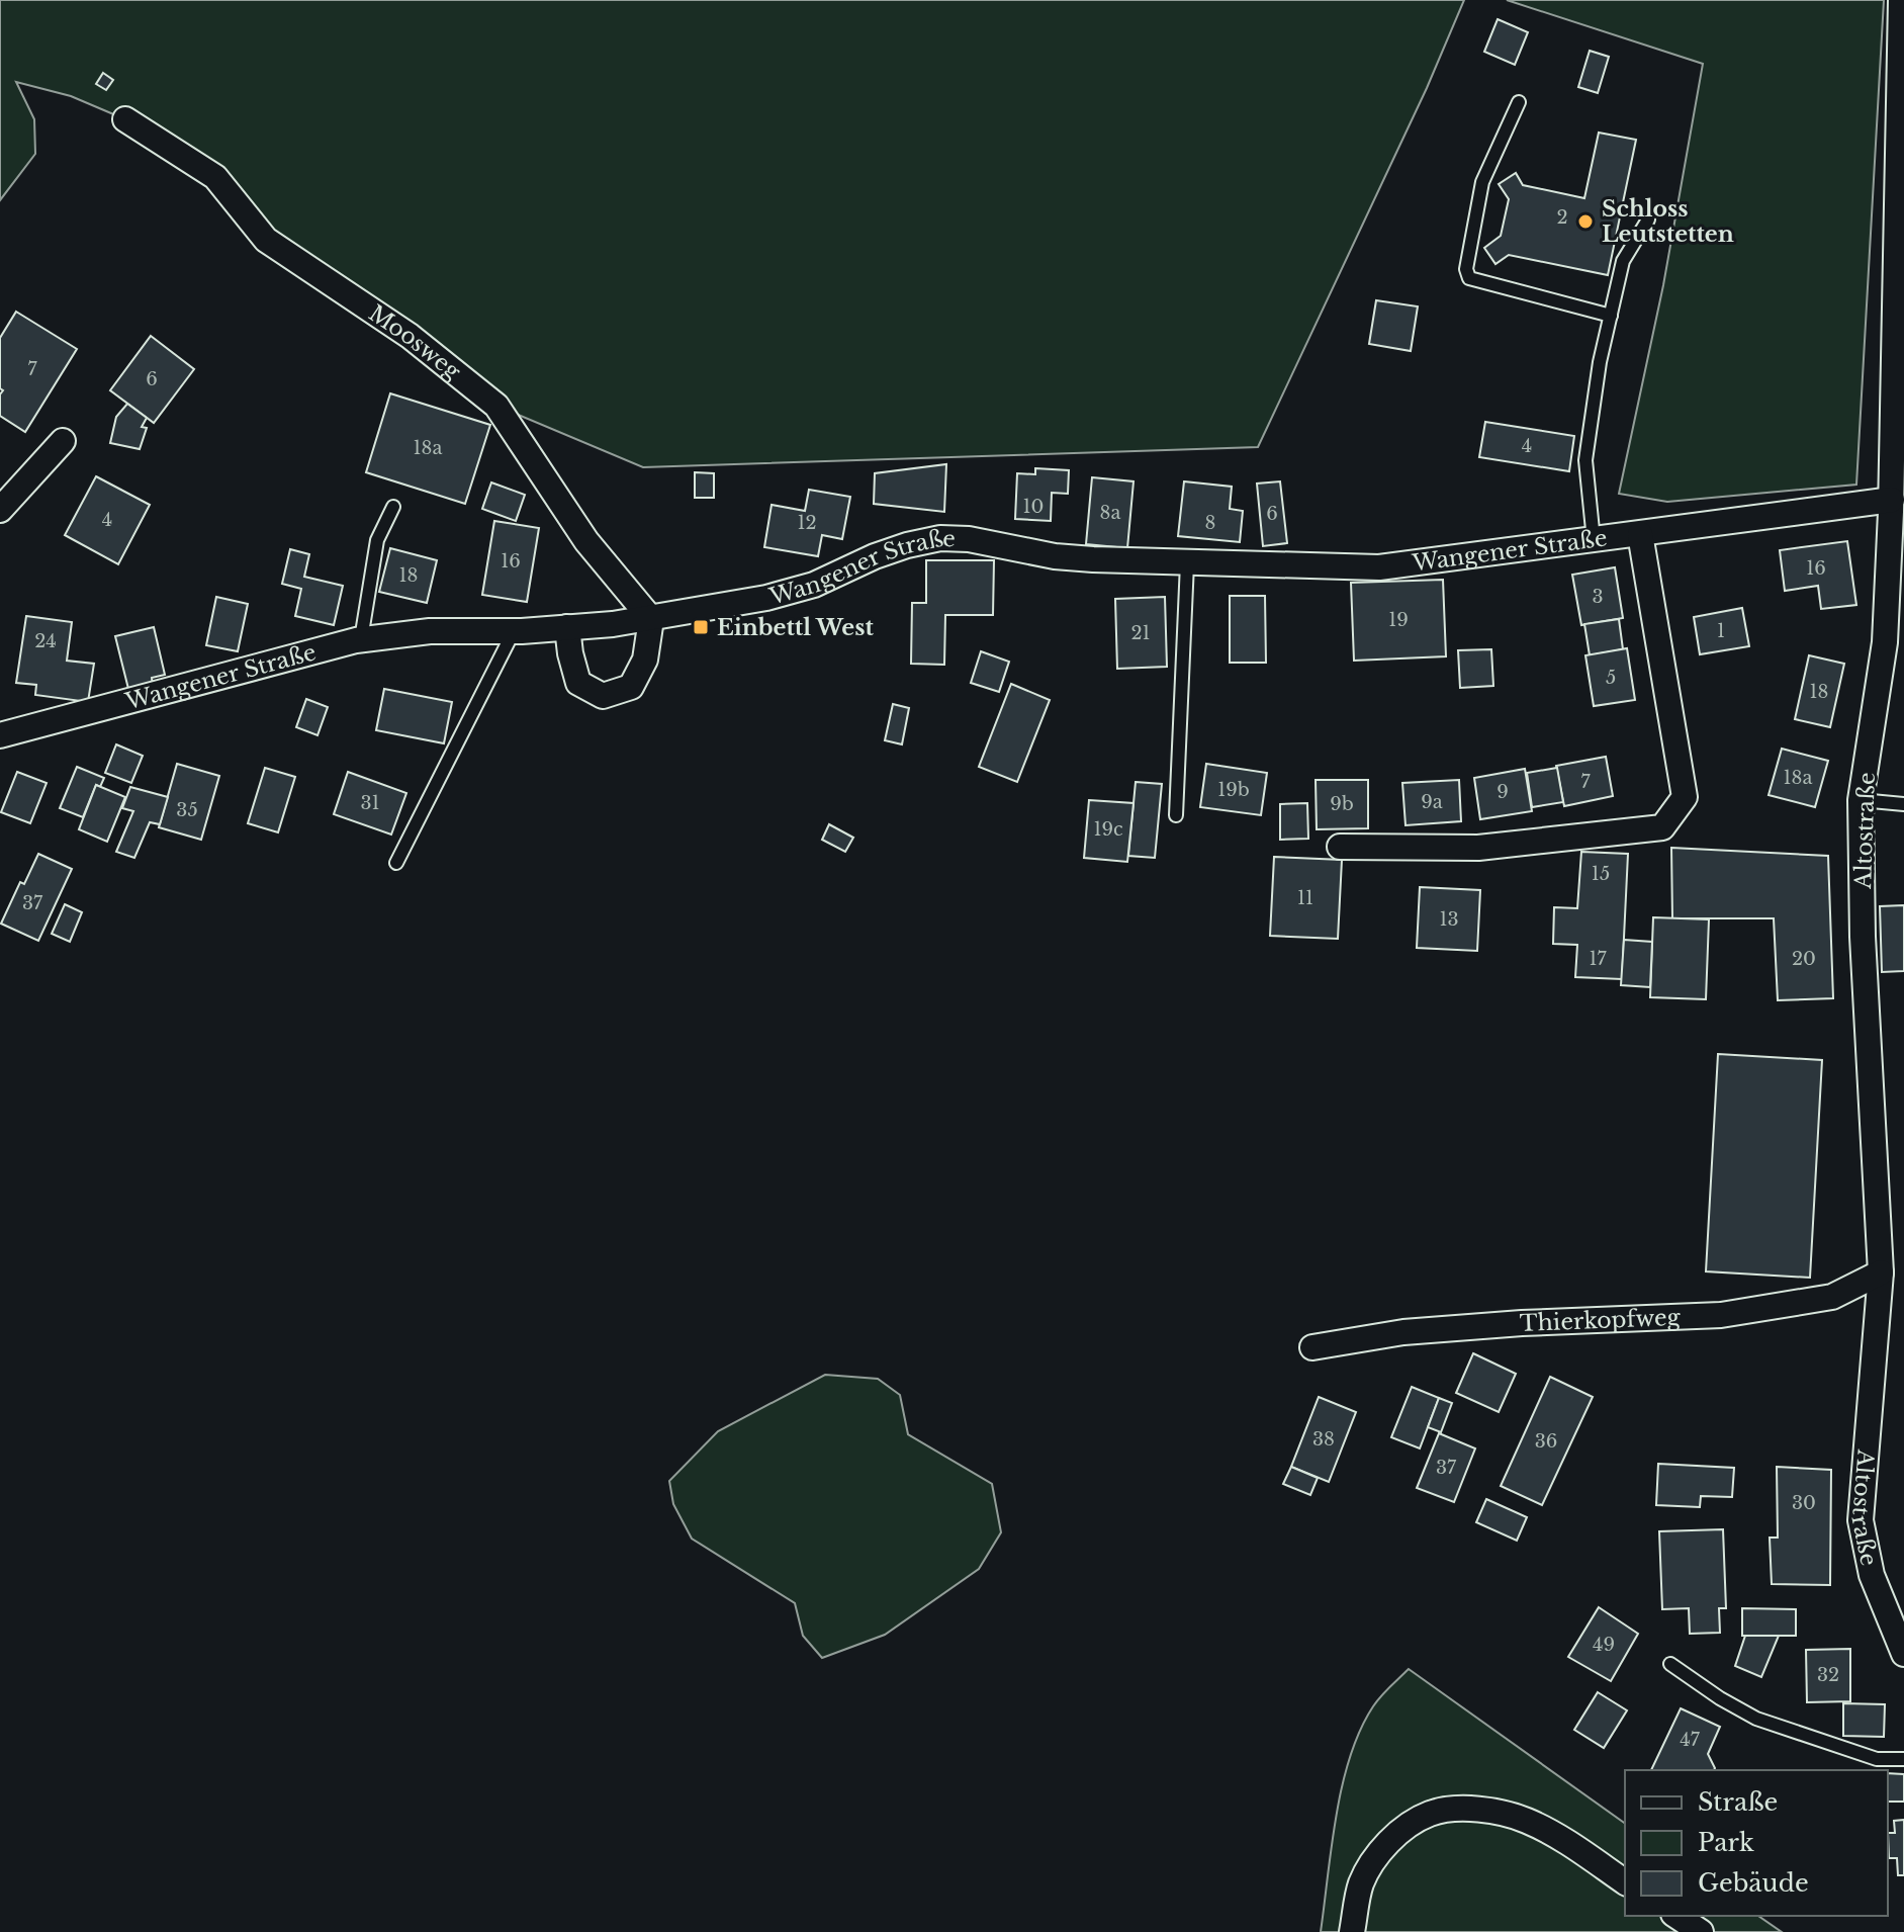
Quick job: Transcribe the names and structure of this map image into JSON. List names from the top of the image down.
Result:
{
  "streets": {
    "street": [
      "Moosweg",
      "Wangener Straße",
      "Altostraße",
      "Thierkopfweg"
    ]
  },
  "crossings": [
    ["Moosweg", "Wangener Straße"],
    ["Wangener Straße", "Altostraße"],
    ["Altostraße", "Thierkopfweg"]
  ],
  "places": {
    "other": ["Schloss Leutstetten"],
    "transit": ["Einbettl West"]
  },
  "house_numbers": [
    "2",
    "7",
    "6",
    "4",
    "18a",
    "10",
    "8a",
    "6",
    "4",
    "12",
    "8",
    "16",
    "16",
    "18",
    "3",
    "19",
    "1",
    "21",
    "24",
    "5",
    "18",
    "18a",
    "7",
    "19b",
    "9",
    "9a",
    "31",
    "9b",
    "35",
    "19c",
    "15",
    "11",
    "37",
    "13",
    "17",
    "20",
    "38",
    "36",
    "37",
    "30",
    "49",
    "32",
    "47"
  ],
  "legend": ["Straße", "Park", "Gebäude"]
}
